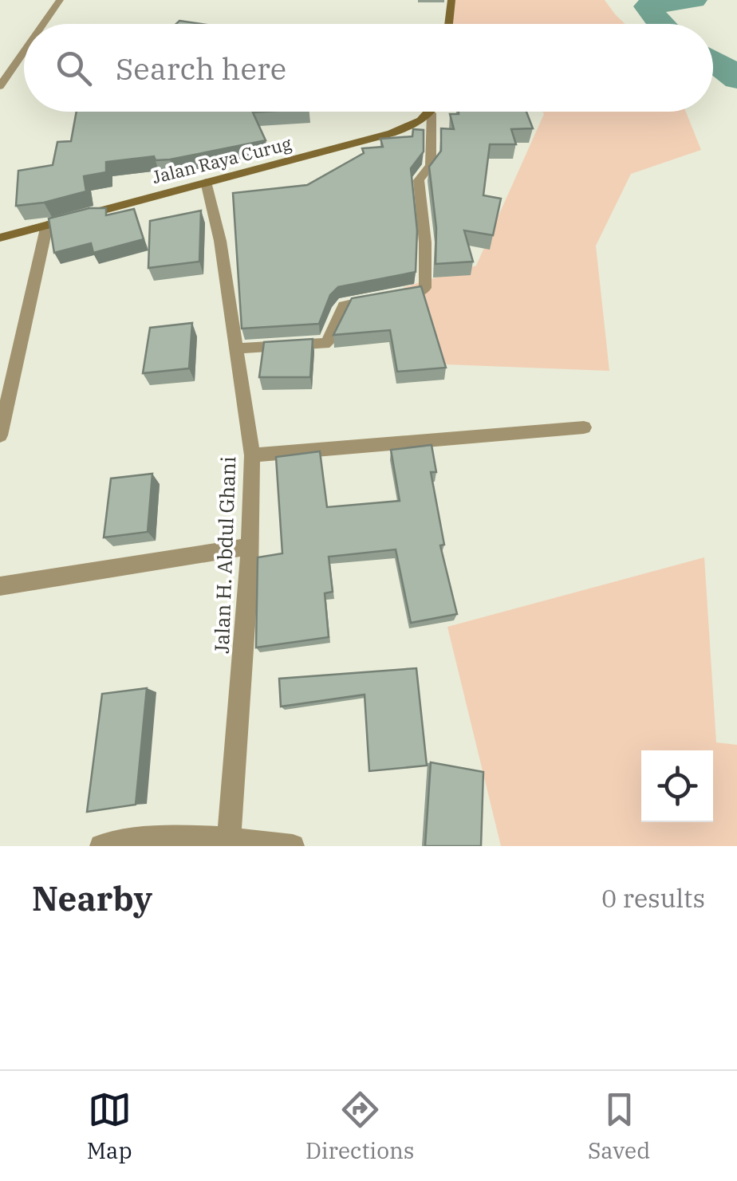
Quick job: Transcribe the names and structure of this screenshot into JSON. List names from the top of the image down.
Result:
{
  "streets": {
    "main road": ["Jalan Raya Curug"],
    "street": ["Jalan H. Abdul Ghani"]
  },
  "crossings": [
    ["Jalan Raya Curug", "Jalan H. Abdul Ghani"]
  ],
  "page": {
    "search": "Search here",
    "heading": ["Nearby", "0 results"],
    "nav": ["Map", "Directions", "Saved"]
  }
}
